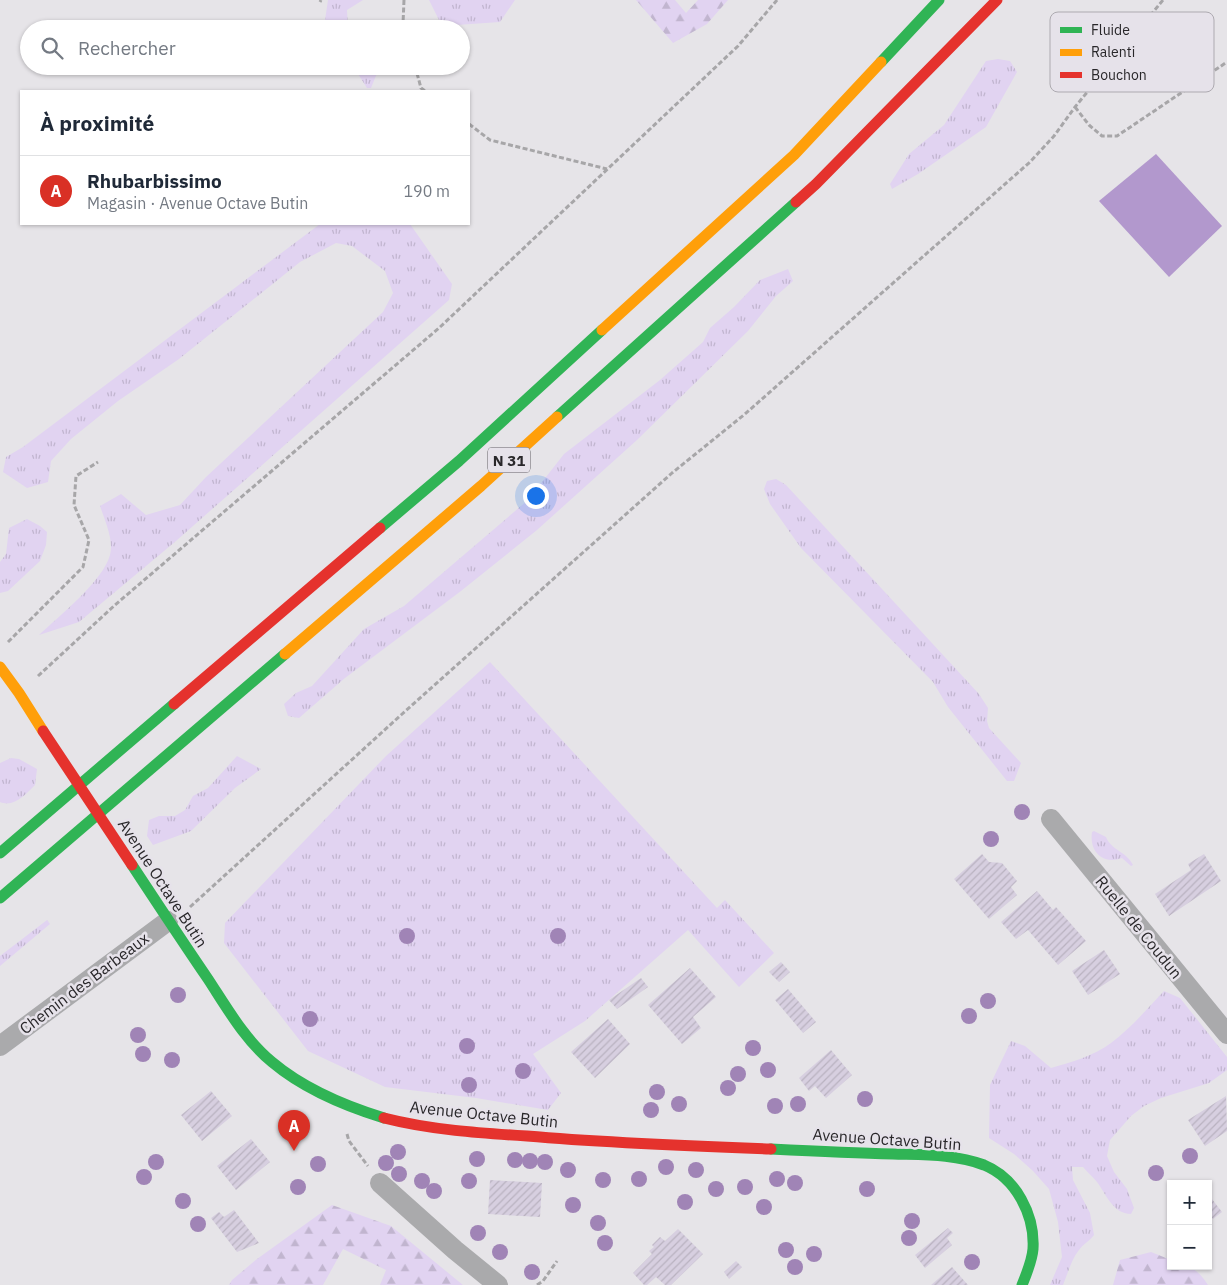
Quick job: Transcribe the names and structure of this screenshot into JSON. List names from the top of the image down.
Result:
{
  "streets": {
    "main road": ["N 31", "Avenue Octave Butin"],
    "street": ["Ruelle de Coudun", "Chemin des Barbeaux"]
  },
  "crossings": [
    ["Avenue Octave Butin", "Chemin des Barbeaux"]
  ],
  "legend": ["Fluide", "Ralenti", "Bouchon"],
  "page": {
    "search": "Rechercher",
    "heading": "À proximité",
    "list": [
      {
        "mark": "A",
        "name": "Rhubarbissimo",
        "note": "Magasin · Avenue Octave Butin",
        "value": "190 m"
      }
    ],
    "pins": "A",
    "map_buttons": ["+", "−"]
  }
}
